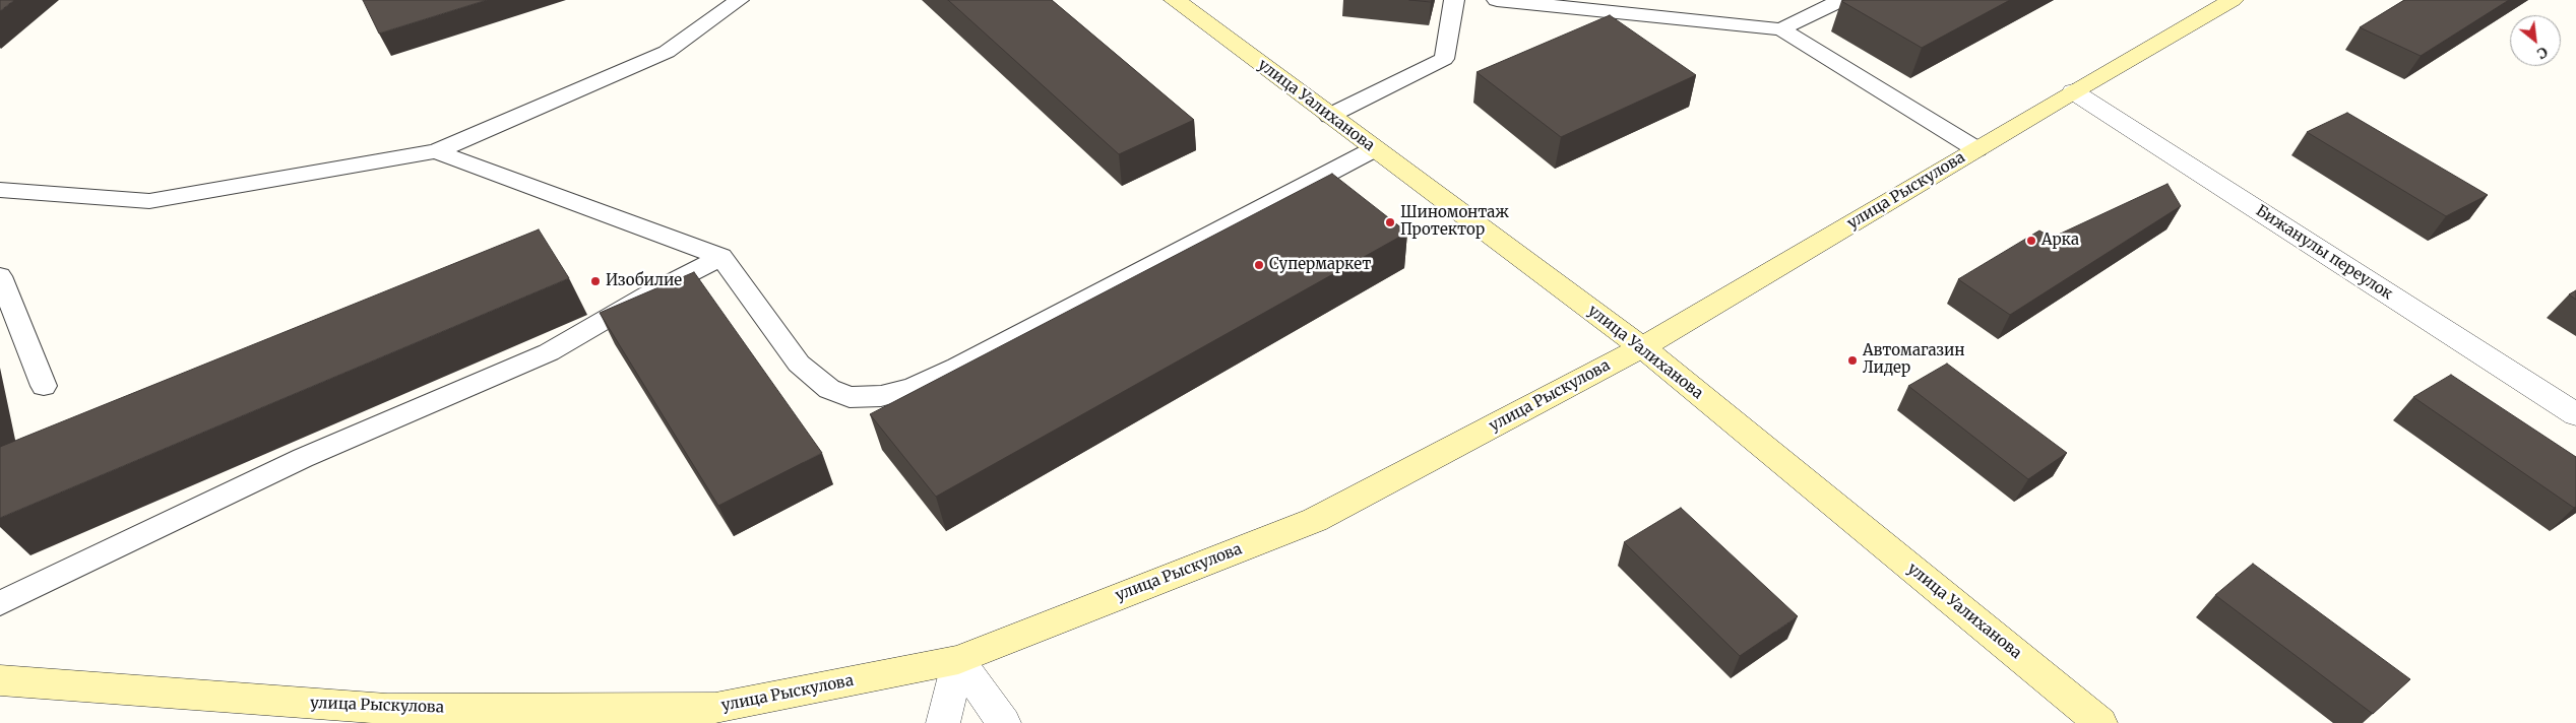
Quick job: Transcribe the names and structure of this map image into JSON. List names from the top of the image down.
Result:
{
  "streets": {
    "street": ["улица Уалиханова", "улица Рыскулова", "Бижанулы переулок"]
  },
  "crossings": [
    ["улица Уалиханова", "улица Рыскулова"],
    ["улица Рыскулова", "Бижанулы переулок"]
  ],
  "places": [
    "Шиномонтаж Протектор",
    "Арка",
    "Супермаркет",
    "Изобилие",
    "Автомагазин Лидер"
  ],
  "north": "bottom right"
}
